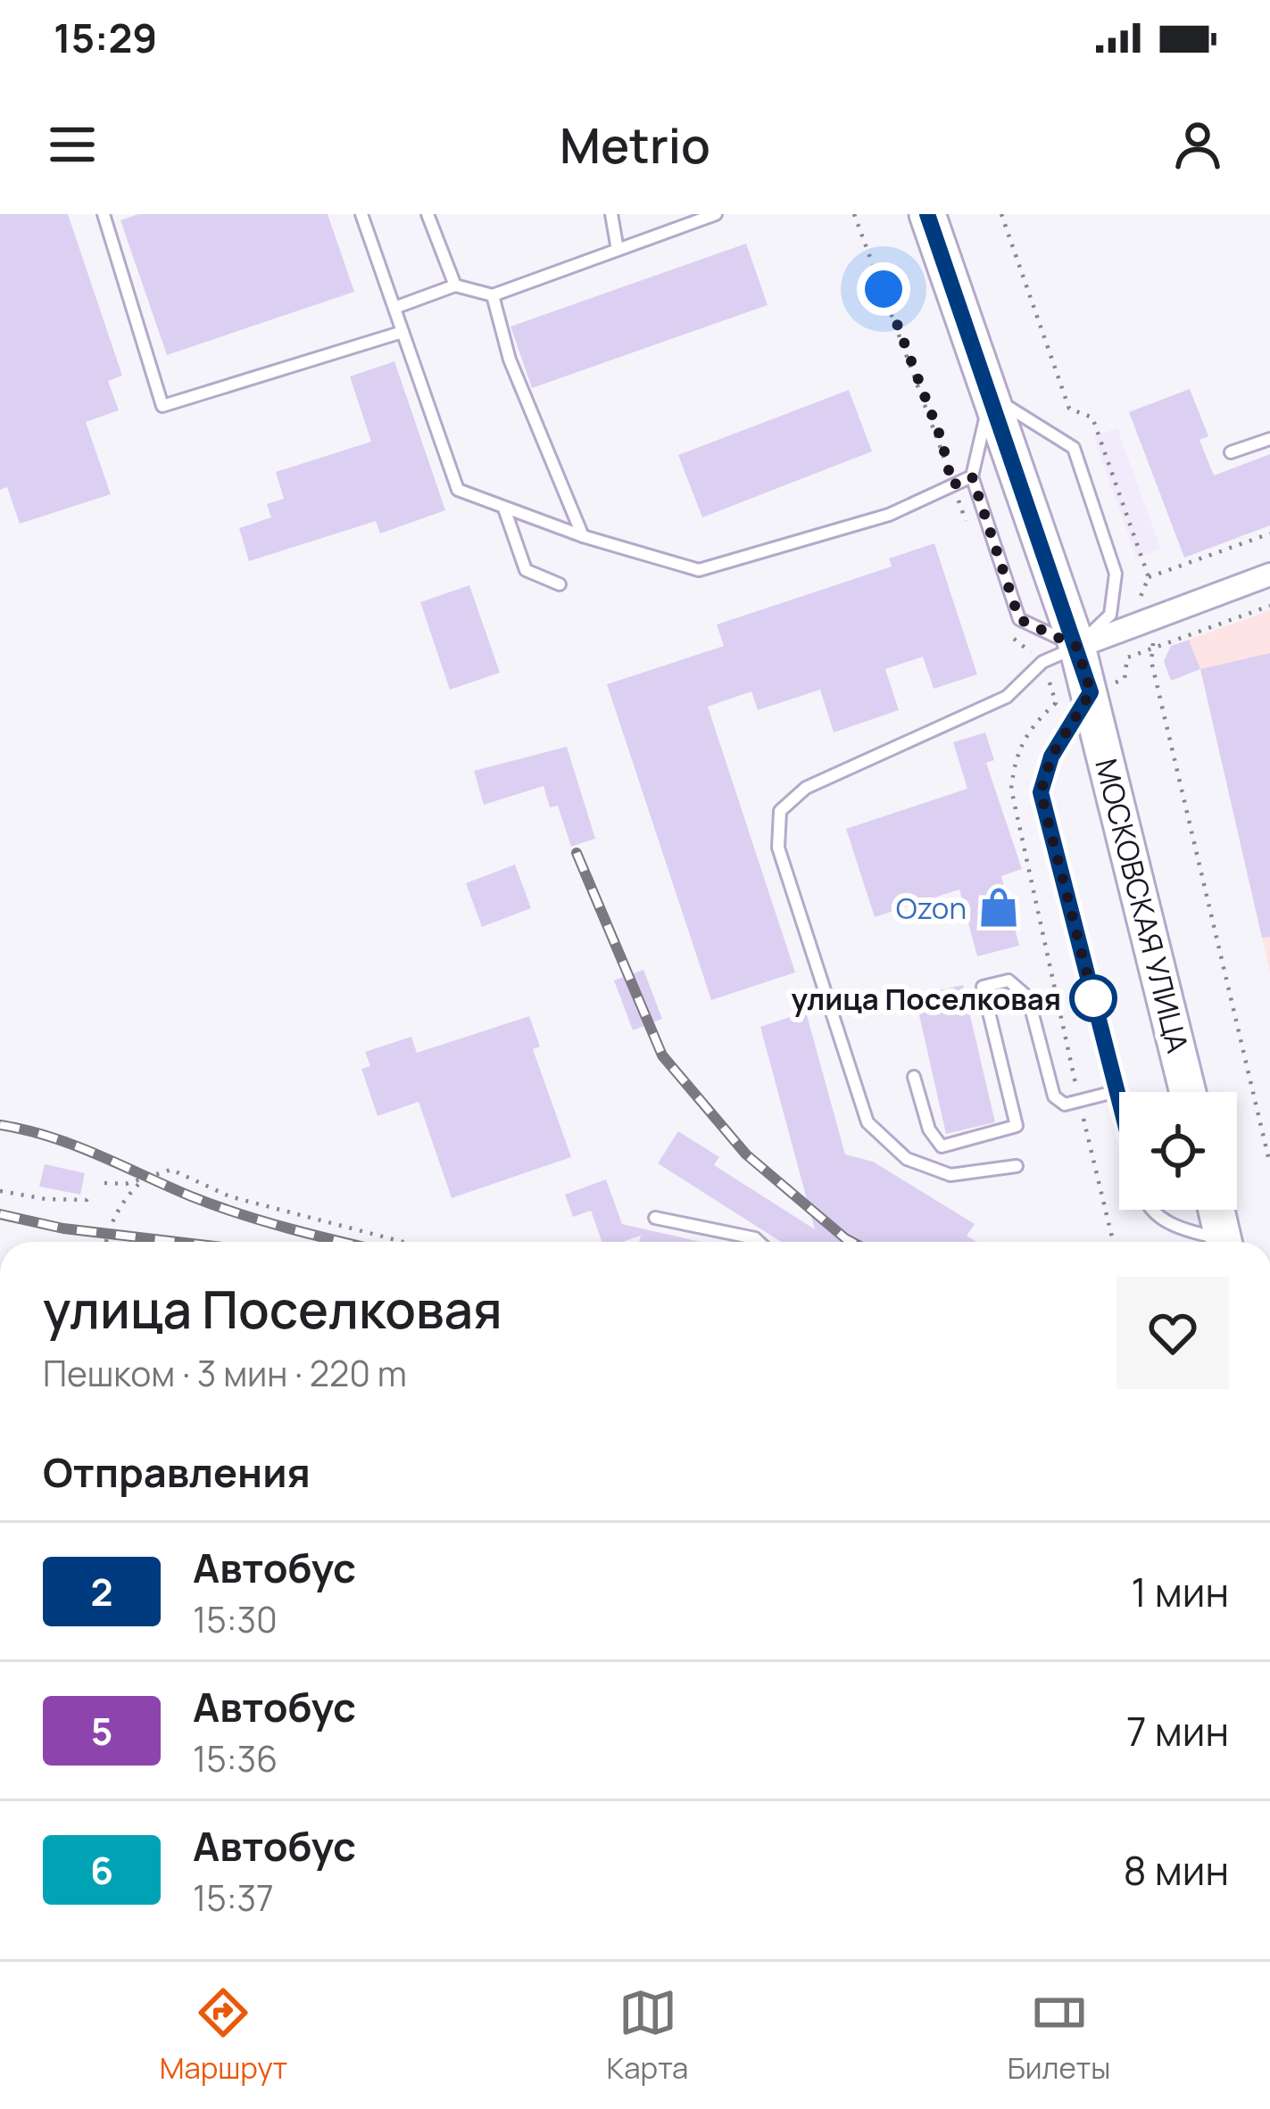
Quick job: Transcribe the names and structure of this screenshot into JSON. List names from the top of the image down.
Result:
{
  "streets": {
    "main road": ["МОСКОВСКАЯ УЛИЦА"]
  },
  "places": {
    "shop": ["Ozon"],
    "other": ["улица Поселковая"]
  },
  "lines": ["bus line 2"],
  "page": {
    "status": "15:29",
    "header": "Metrio",
    "heading": [
      ["улица Поселковая", "Пешком · 3 мин · 220 m"],
      "Отправления"
    ],
    "list": [
      {
        "mark": "2",
        "name": "Автобус",
        "note": "15:30",
        "value": "1 мин"
      },
      {
        "mark": "5",
        "name": "Автобус",
        "note": "15:36",
        "value": "7 мин"
      },
      {
        "mark": "6",
        "name": "Автобус",
        "note": "15:37",
        "value": "8 мин"
      }
    ],
    "tabs": ["Маршрут", "Карта", "Билеты"]
  }
}
